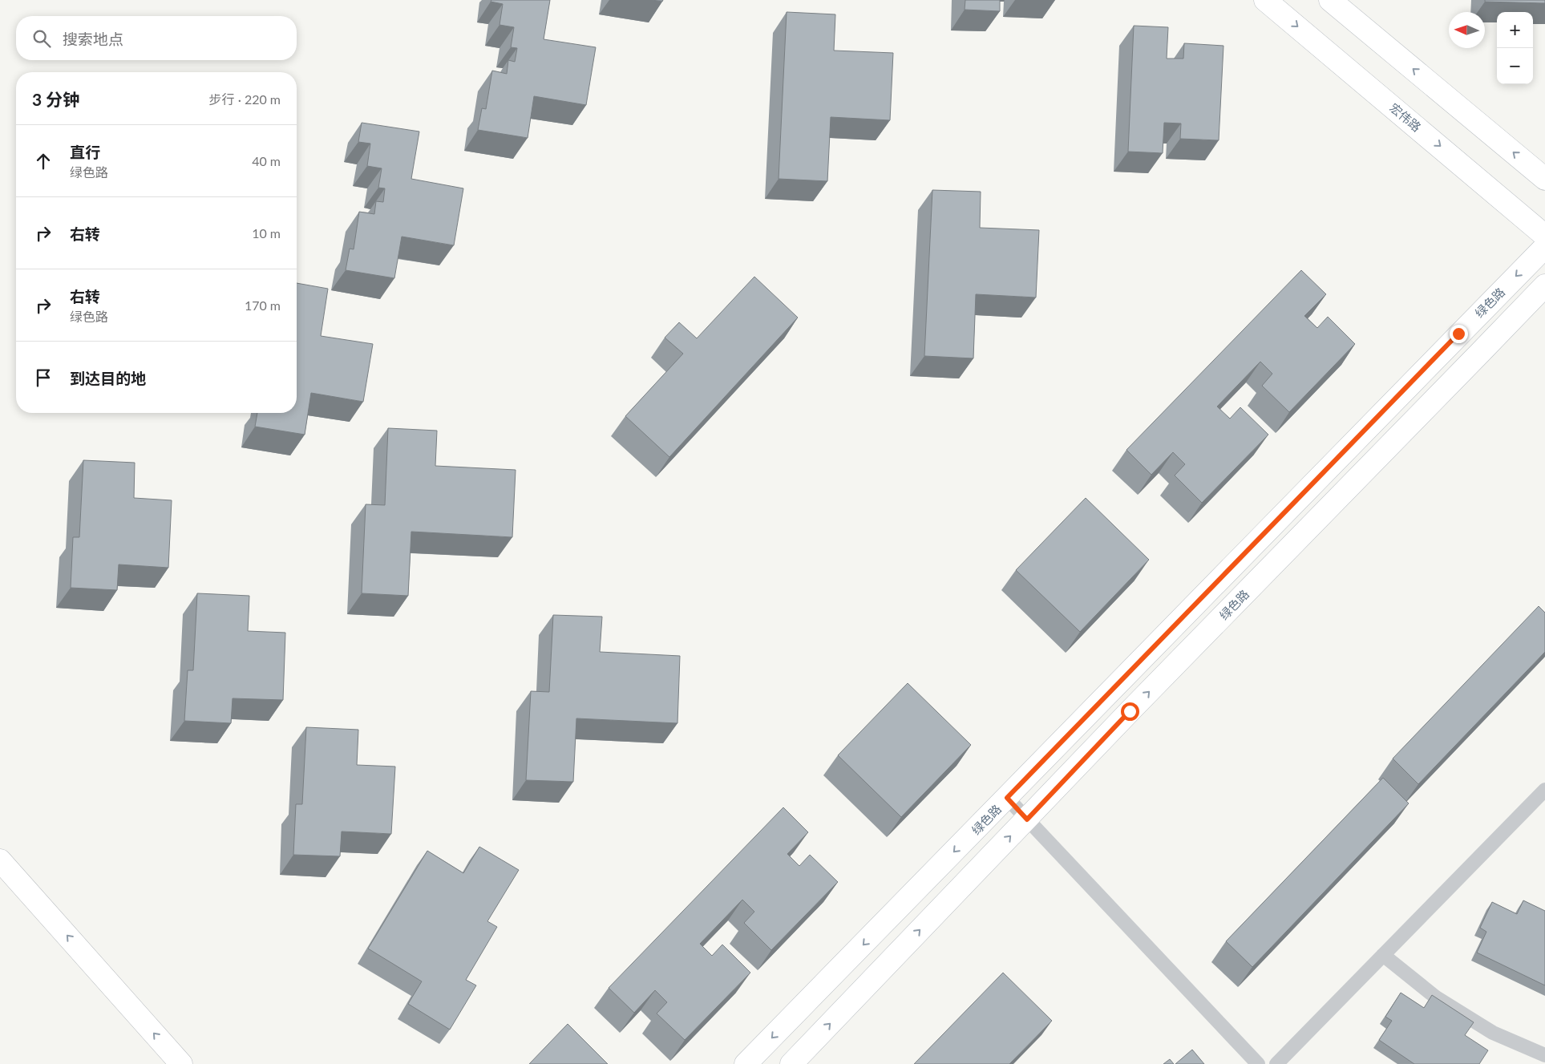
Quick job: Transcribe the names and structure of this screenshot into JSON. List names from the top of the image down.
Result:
{
  "streets": {
    "main road": ["宏伟路", "绿色路"]
  },
  "north": "left",
  "page": {
    "map_buttons": ["+", "−"],
    "search": "搜索地点",
    "heading": ["3 分钟", "步行 · 220 m"],
    "list": [
      ["直行", "绿色路", "40 m"],
      ["右转", "10 m"],
      ["右转", "绿色路", "170 m"],
      "到达目的地"
    ]
  }
}
